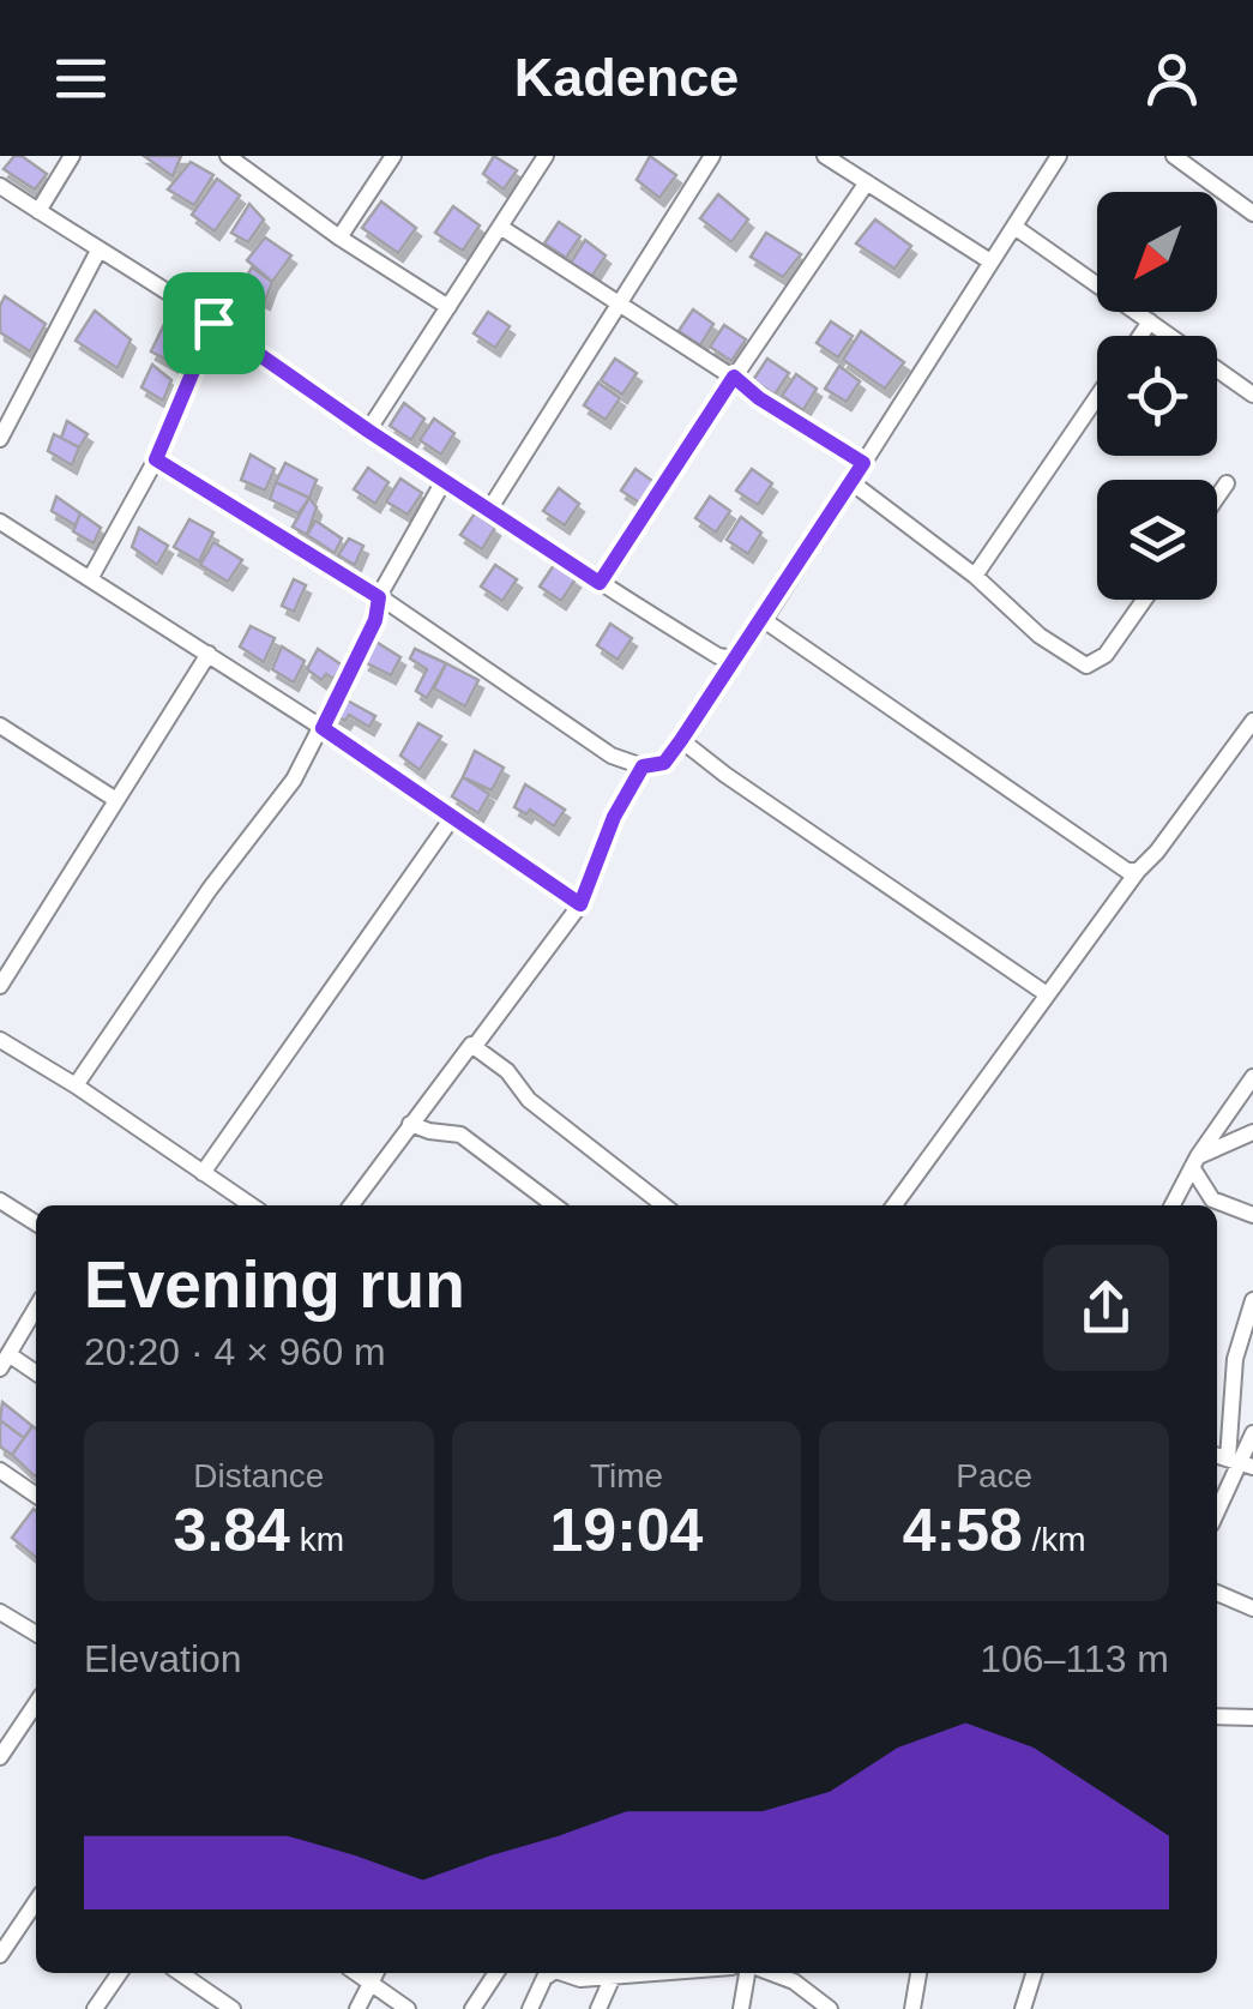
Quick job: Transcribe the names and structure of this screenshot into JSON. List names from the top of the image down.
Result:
{
  "north": "bottom left",
  "page": {
    "header": "Kadence",
    "heading": ["Evening run", "20:20 · 4 × 960 m"],
    "stats": [
      ["Distance", "3.84 km"],
      ["Time", "19:04"],
      ["Pace", "4:58 /km"]
    ],
    "chart": ["Elevation", "106–113 m"]
  }
}
